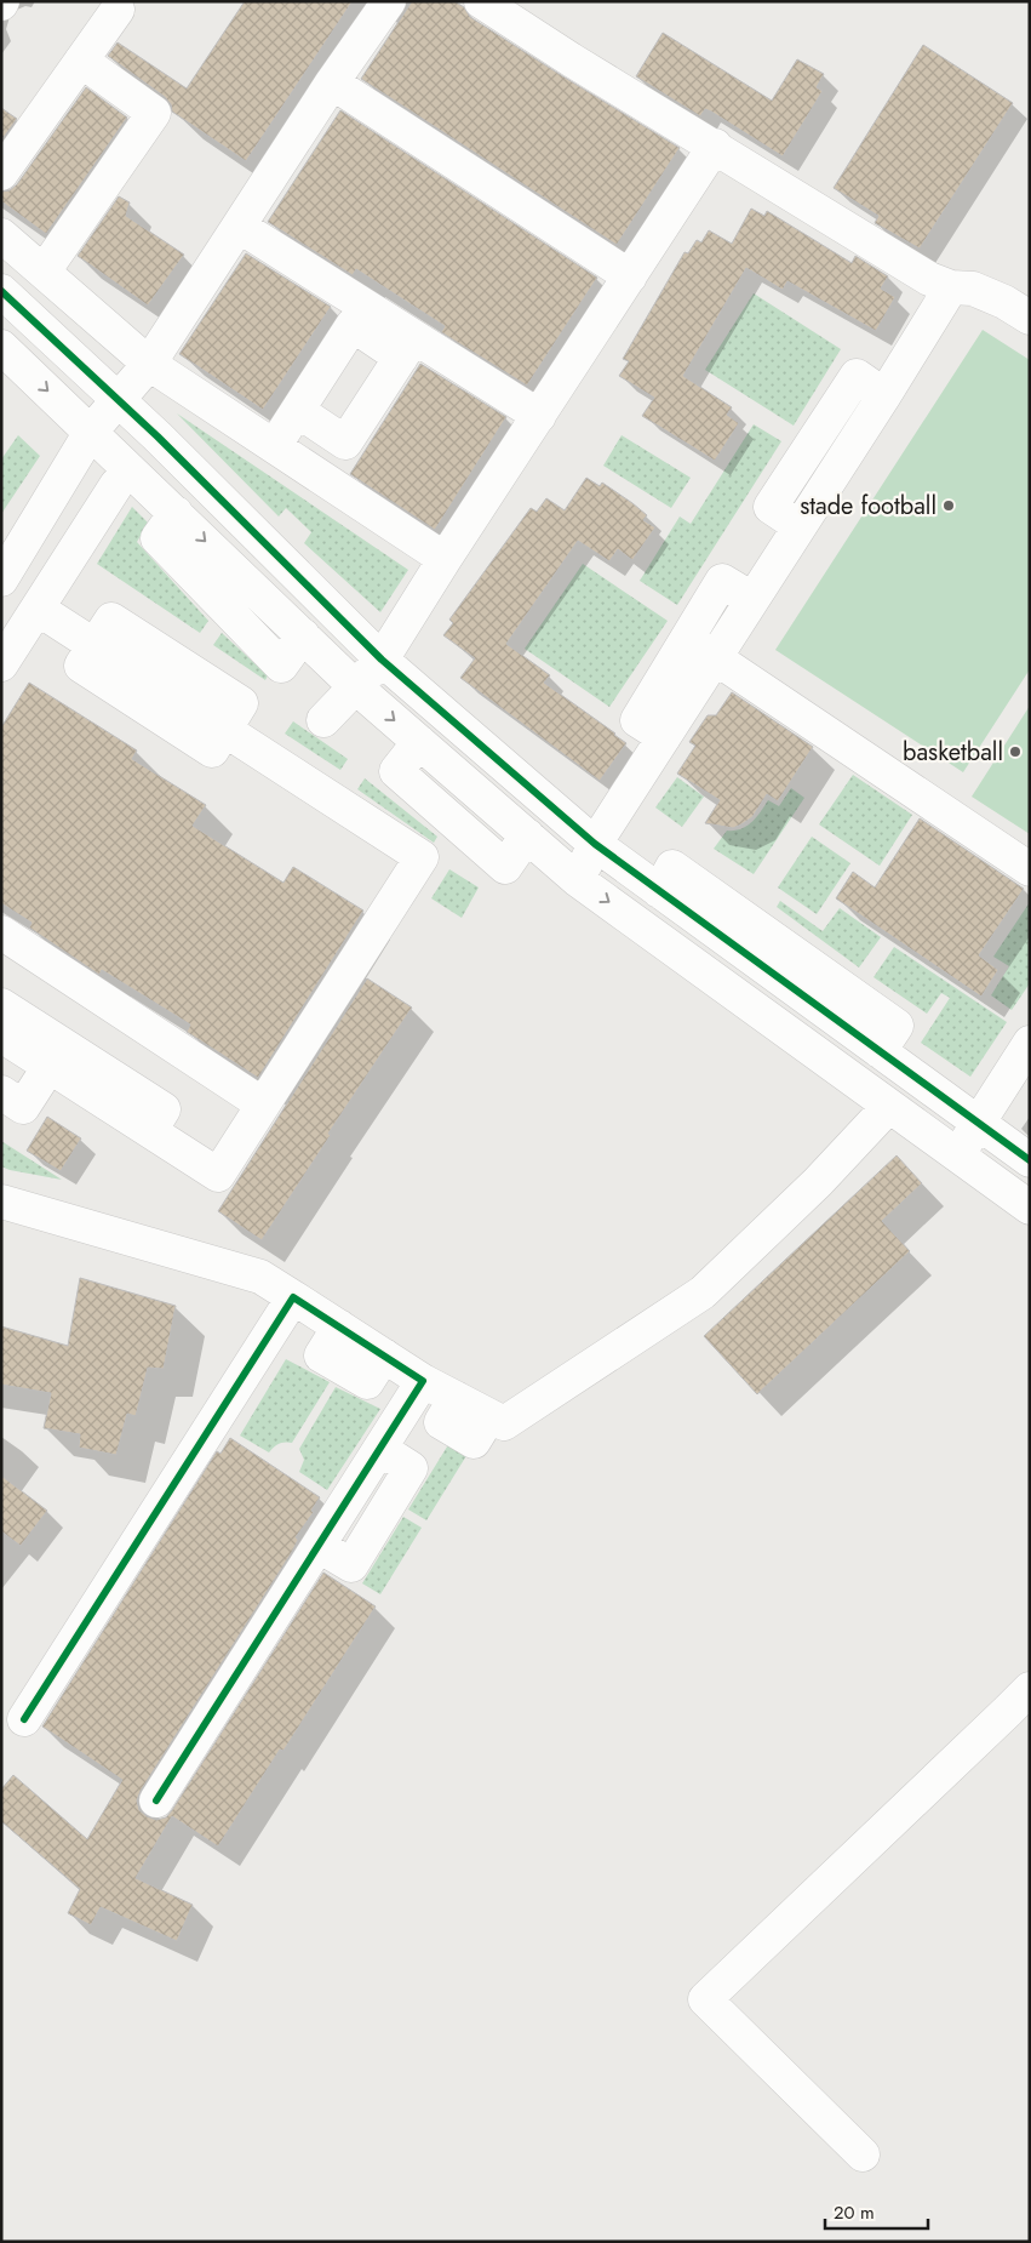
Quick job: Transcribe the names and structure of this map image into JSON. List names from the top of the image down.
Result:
{
  "places": ["stade football", "basketball"],
  "scale_bar": "20 m"
}
